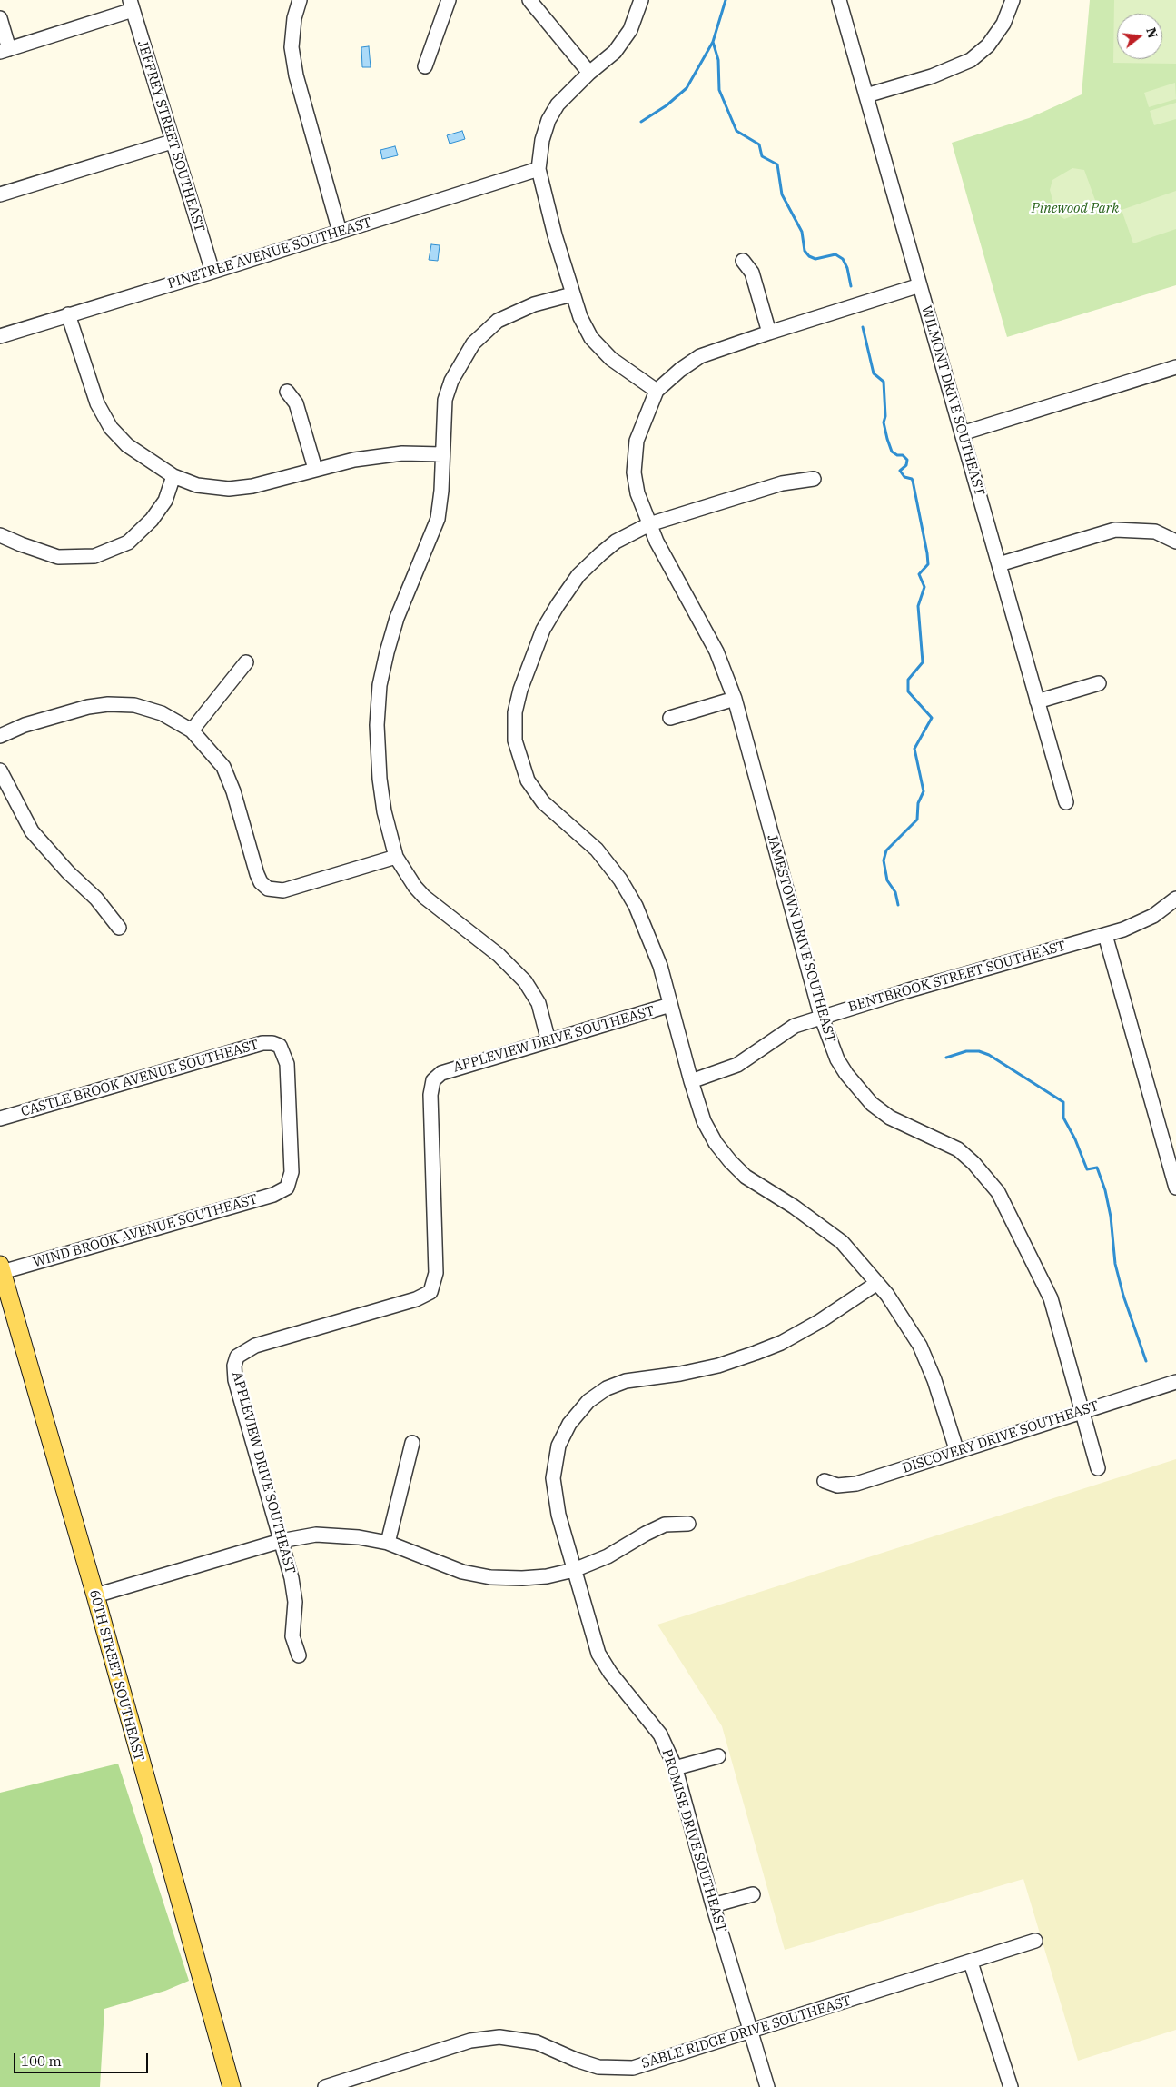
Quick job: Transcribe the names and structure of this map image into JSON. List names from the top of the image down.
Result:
{
  "streets": {
    "main road": ["60TH STREET SOUTHEAST"],
    "street": [
      "JEFFREY STREET SOUTHEAST",
      "PINETREE AVENUE SOUTHEAST",
      "WILMONT DRIVE SOUTHEAST",
      "JAMESTOWN DRIVE SOUTHEAST",
      "BENTBROOK STREET SOUTHEAST",
      "APPLEVIEW DRIVE SOUTHEAST",
      "CASTLE BROOK AVENUE SOUTHEAST",
      "WIND BROOK AVENUE SOUTHEAST",
      "DISCOVERY DRIVE SOUTHEAST",
      "PROMISE DRIVE SOUTHEAST",
      "SABLE RIDGE DRIVE SOUTHEAST"
    ]
  },
  "crossings": [
    ["JEFFREY STREET SOUTHEAST", "PINETREE AVENUE SOUTHEAST"],
    ["JAMESTOWN DRIVE SOUTHEAST", "BENTBROOK STREET SOUTHEAST"],
    ["JAMESTOWN DRIVE SOUTHEAST", "APPLEVIEW DRIVE SOUTHEAST"],
    ["JAMESTOWN DRIVE SOUTHEAST", "DISCOVERY DRIVE SOUTHEAST"],
    ["CASTLE BROOK AVENUE SOUTHEAST", "WIND BROOK AVENUE SOUTHEAST"],
    ["WIND BROOK AVENUE SOUTHEAST", "60TH STREET SOUTHEAST"],
    ["PROMISE DRIVE SOUTHEAST", "SABLE RIDGE DRIVE SOUTHEAST"]
  ],
  "parks": ["Pinewood Park"],
  "scale_bar": "100 m",
  "north": "right"
}
